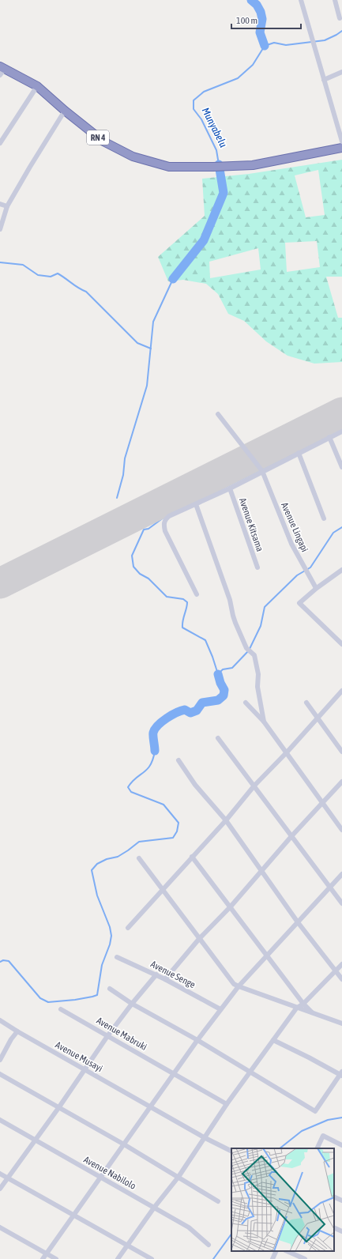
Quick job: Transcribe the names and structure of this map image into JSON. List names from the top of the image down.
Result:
{
  "streets": {
    "highway": ["RN 4"],
    "street": [
      "Avenue Kitsama",
      "Avenue Lingapi",
      "Avenue Senge",
      "Avenue Mabruki",
      "Avenue Musayi",
      "Avenue Nabilolo"
    ]
  },
  "water": ["Munyabelu"],
  "scale_bar": "100 m"
}
